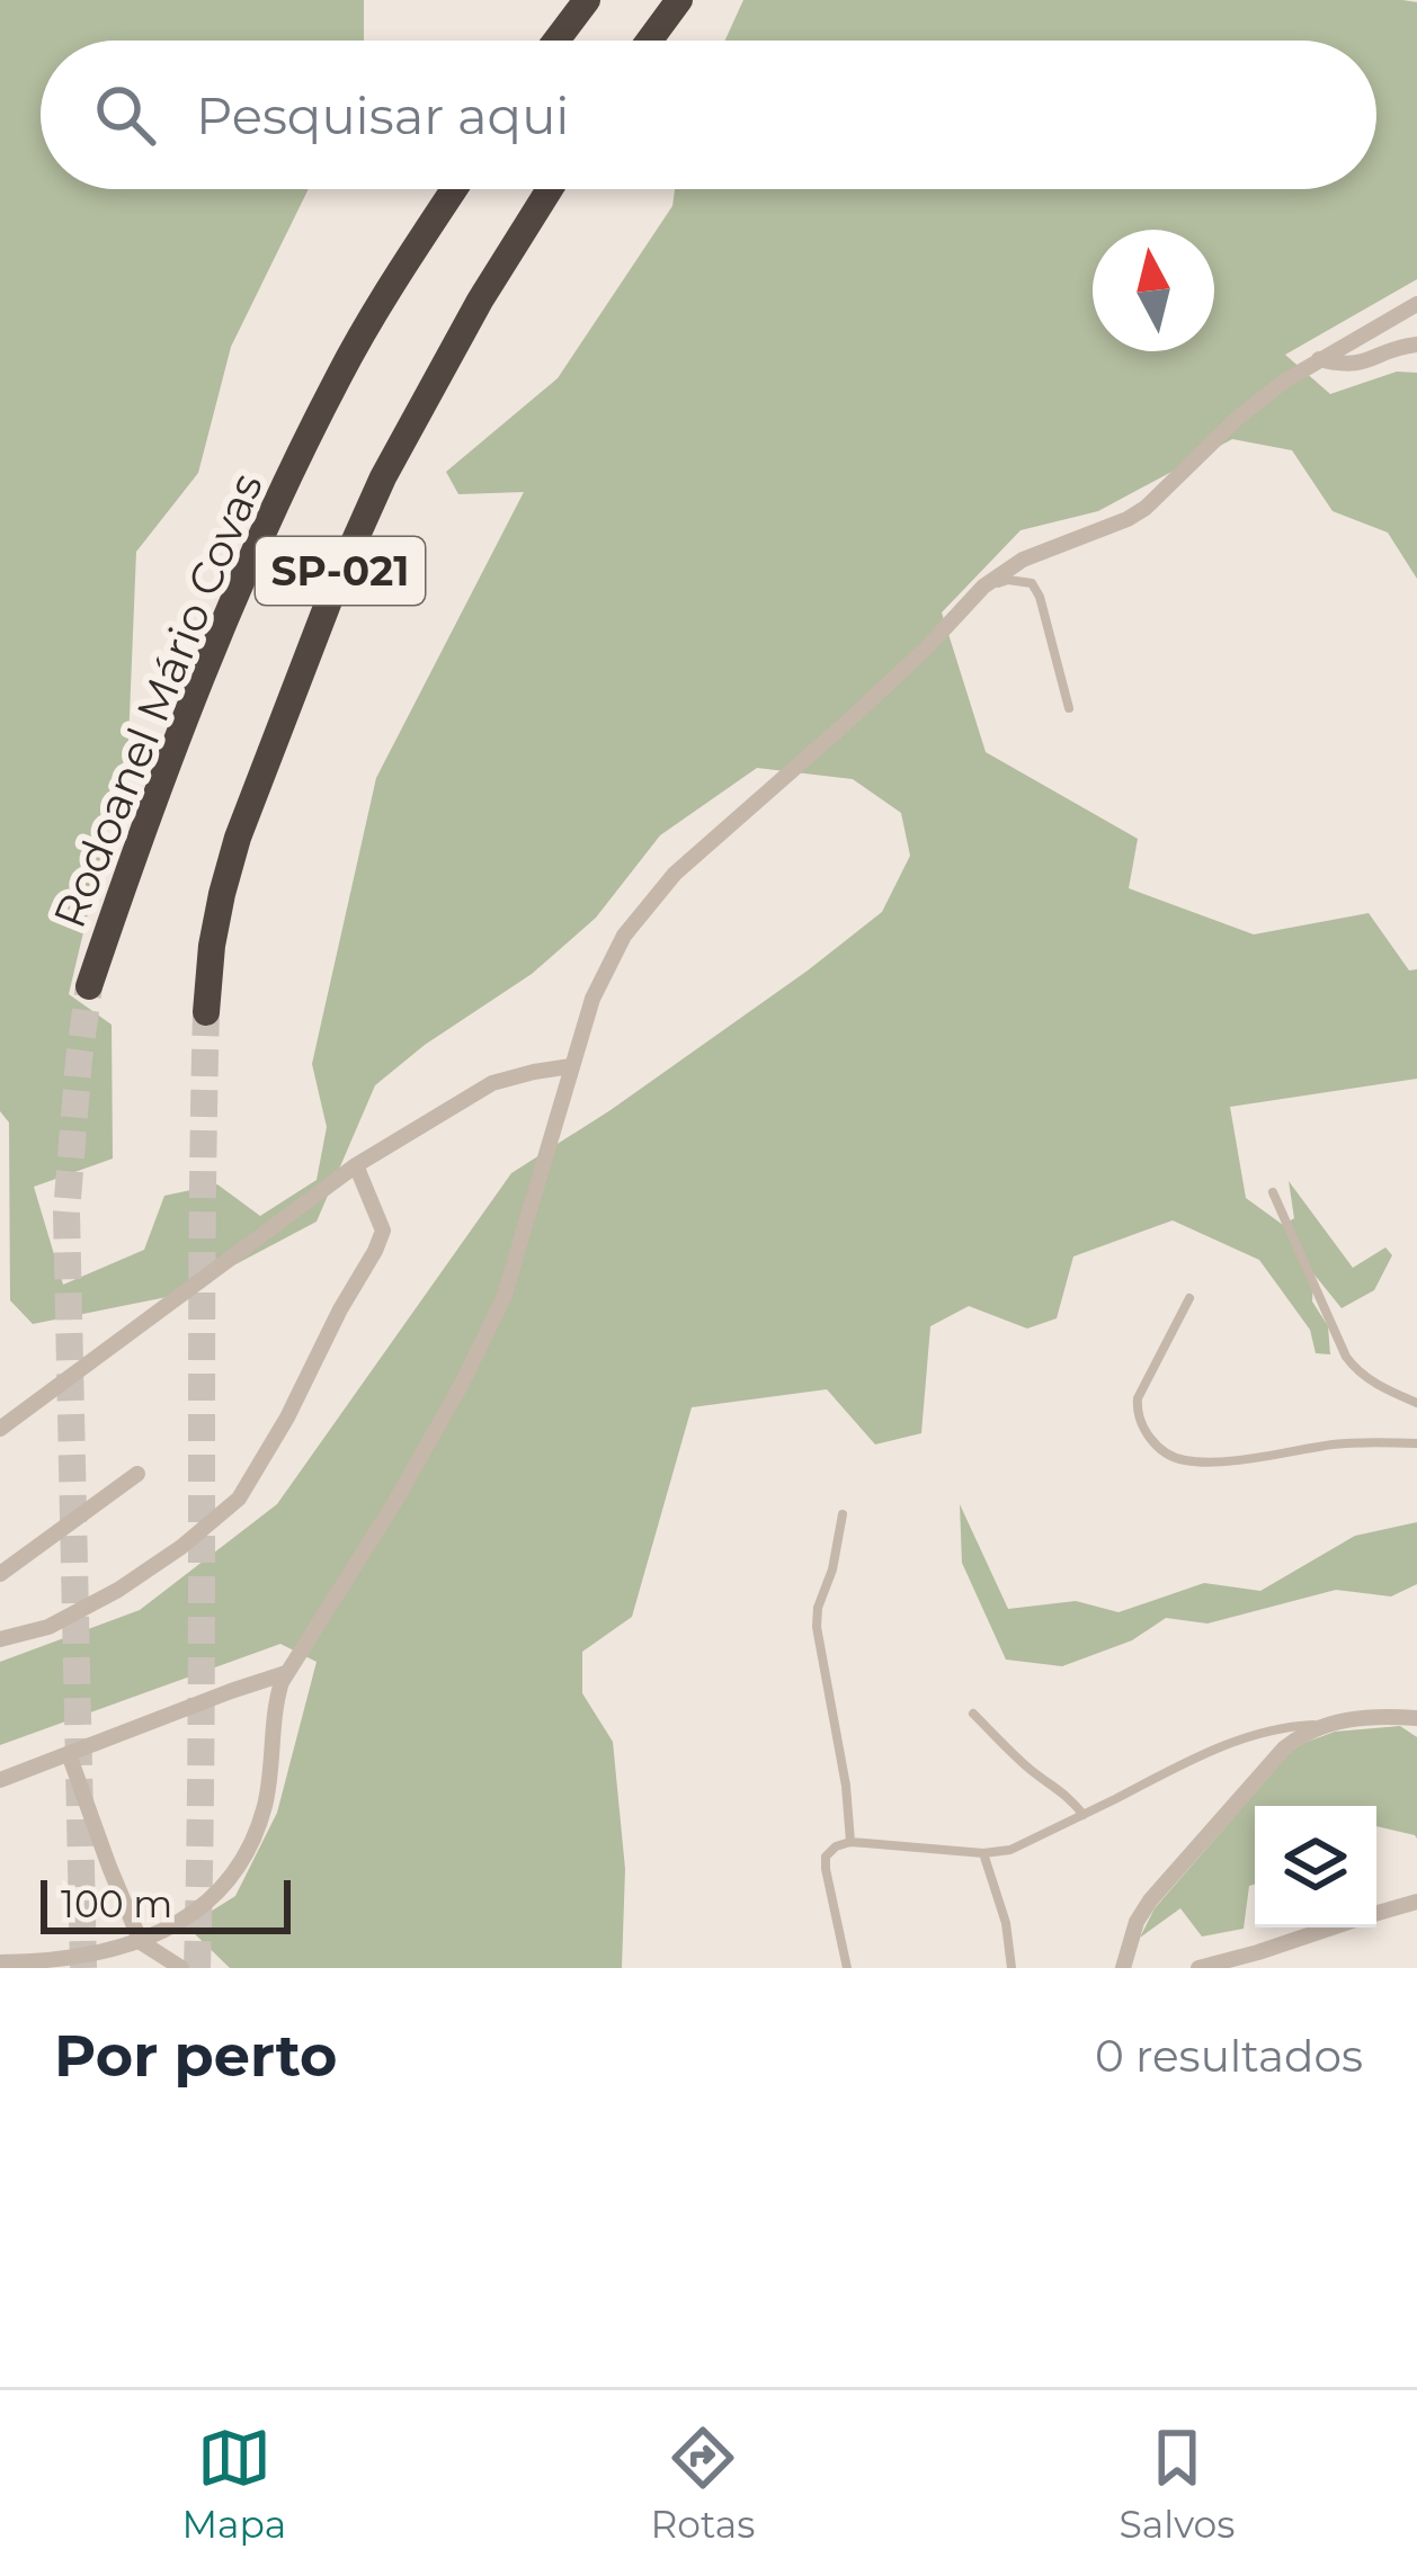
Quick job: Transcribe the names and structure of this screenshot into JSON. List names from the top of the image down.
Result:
{
  "streets": {
    "highway": ["SP-021", "Rodoanel Mário Covas"]
  },
  "scale_bar": "100 m",
  "north": "top",
  "page": {
    "search": "Pesquisar aqui",
    "scale": "100 m",
    "heading": ["Por perto", "0 resultados"],
    "nav": ["Mapa", "Rotas", "Salvos"]
  }
}
